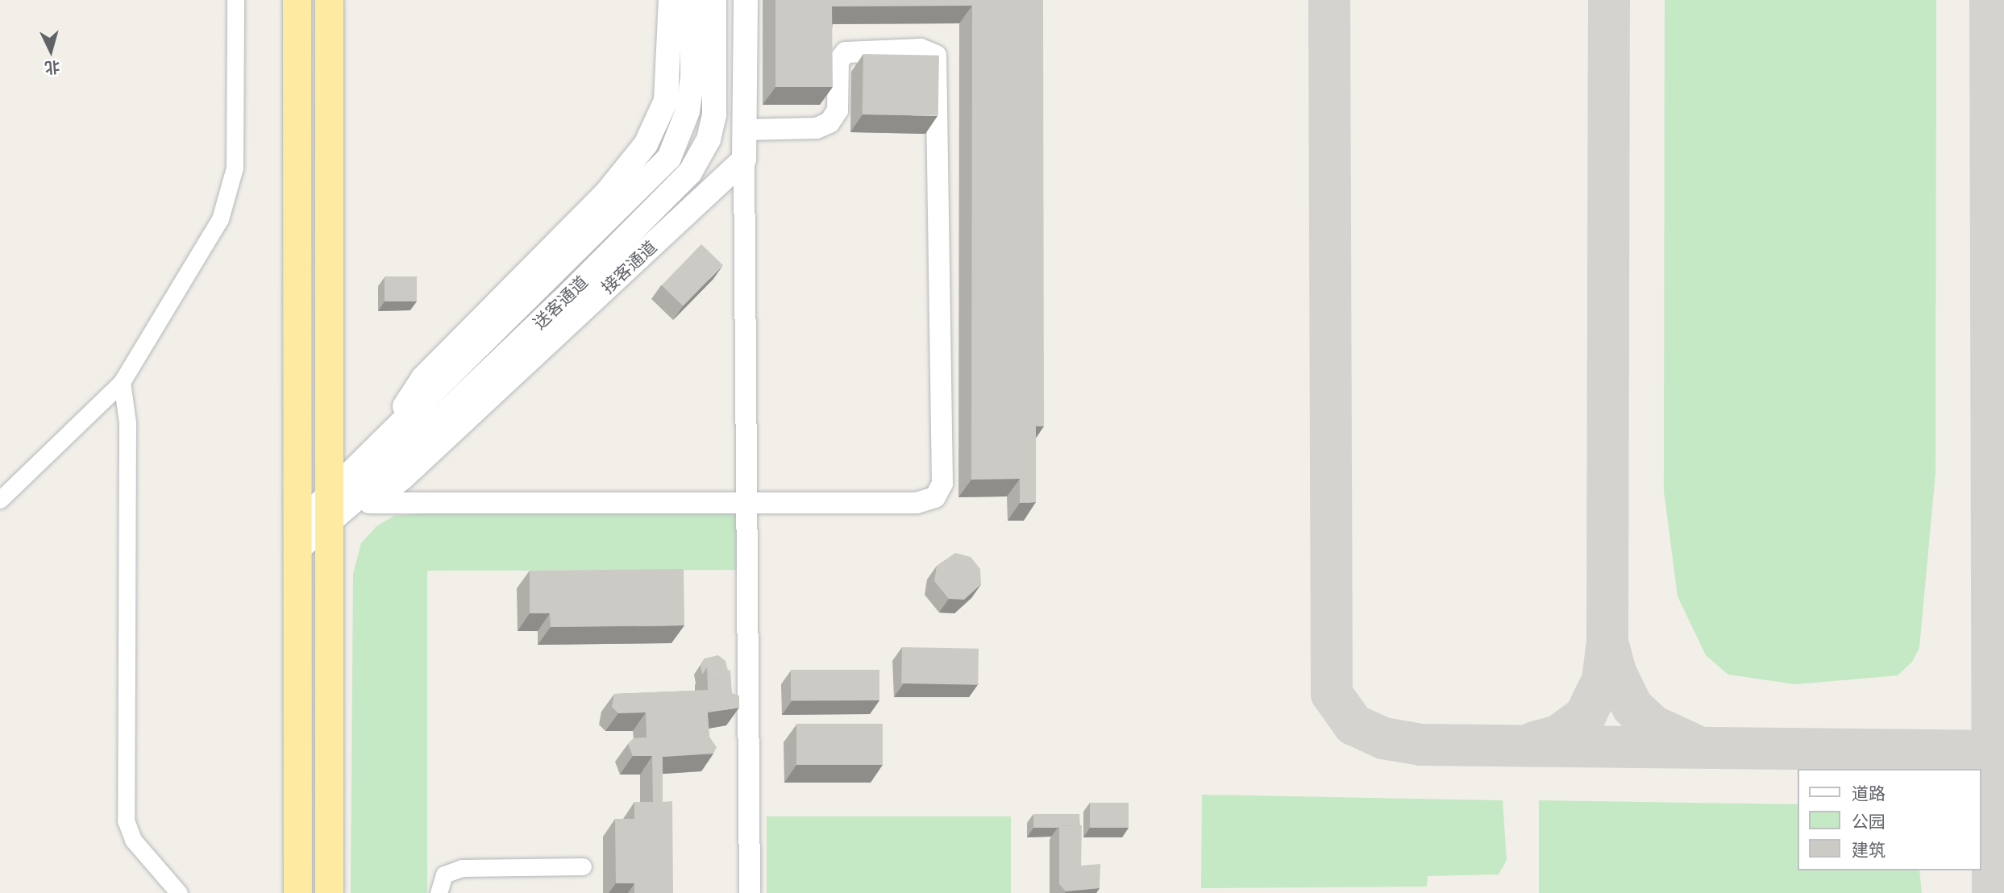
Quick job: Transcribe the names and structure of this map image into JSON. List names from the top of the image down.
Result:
{
  "streets": {
    "main road": ["接客通道", "送客通道"]
  },
  "crossings": [
    ["接客通道", "送客通道"]
  ],
  "legend": ["道路", "公园", "建筑"],
  "north": "bottom"
}
